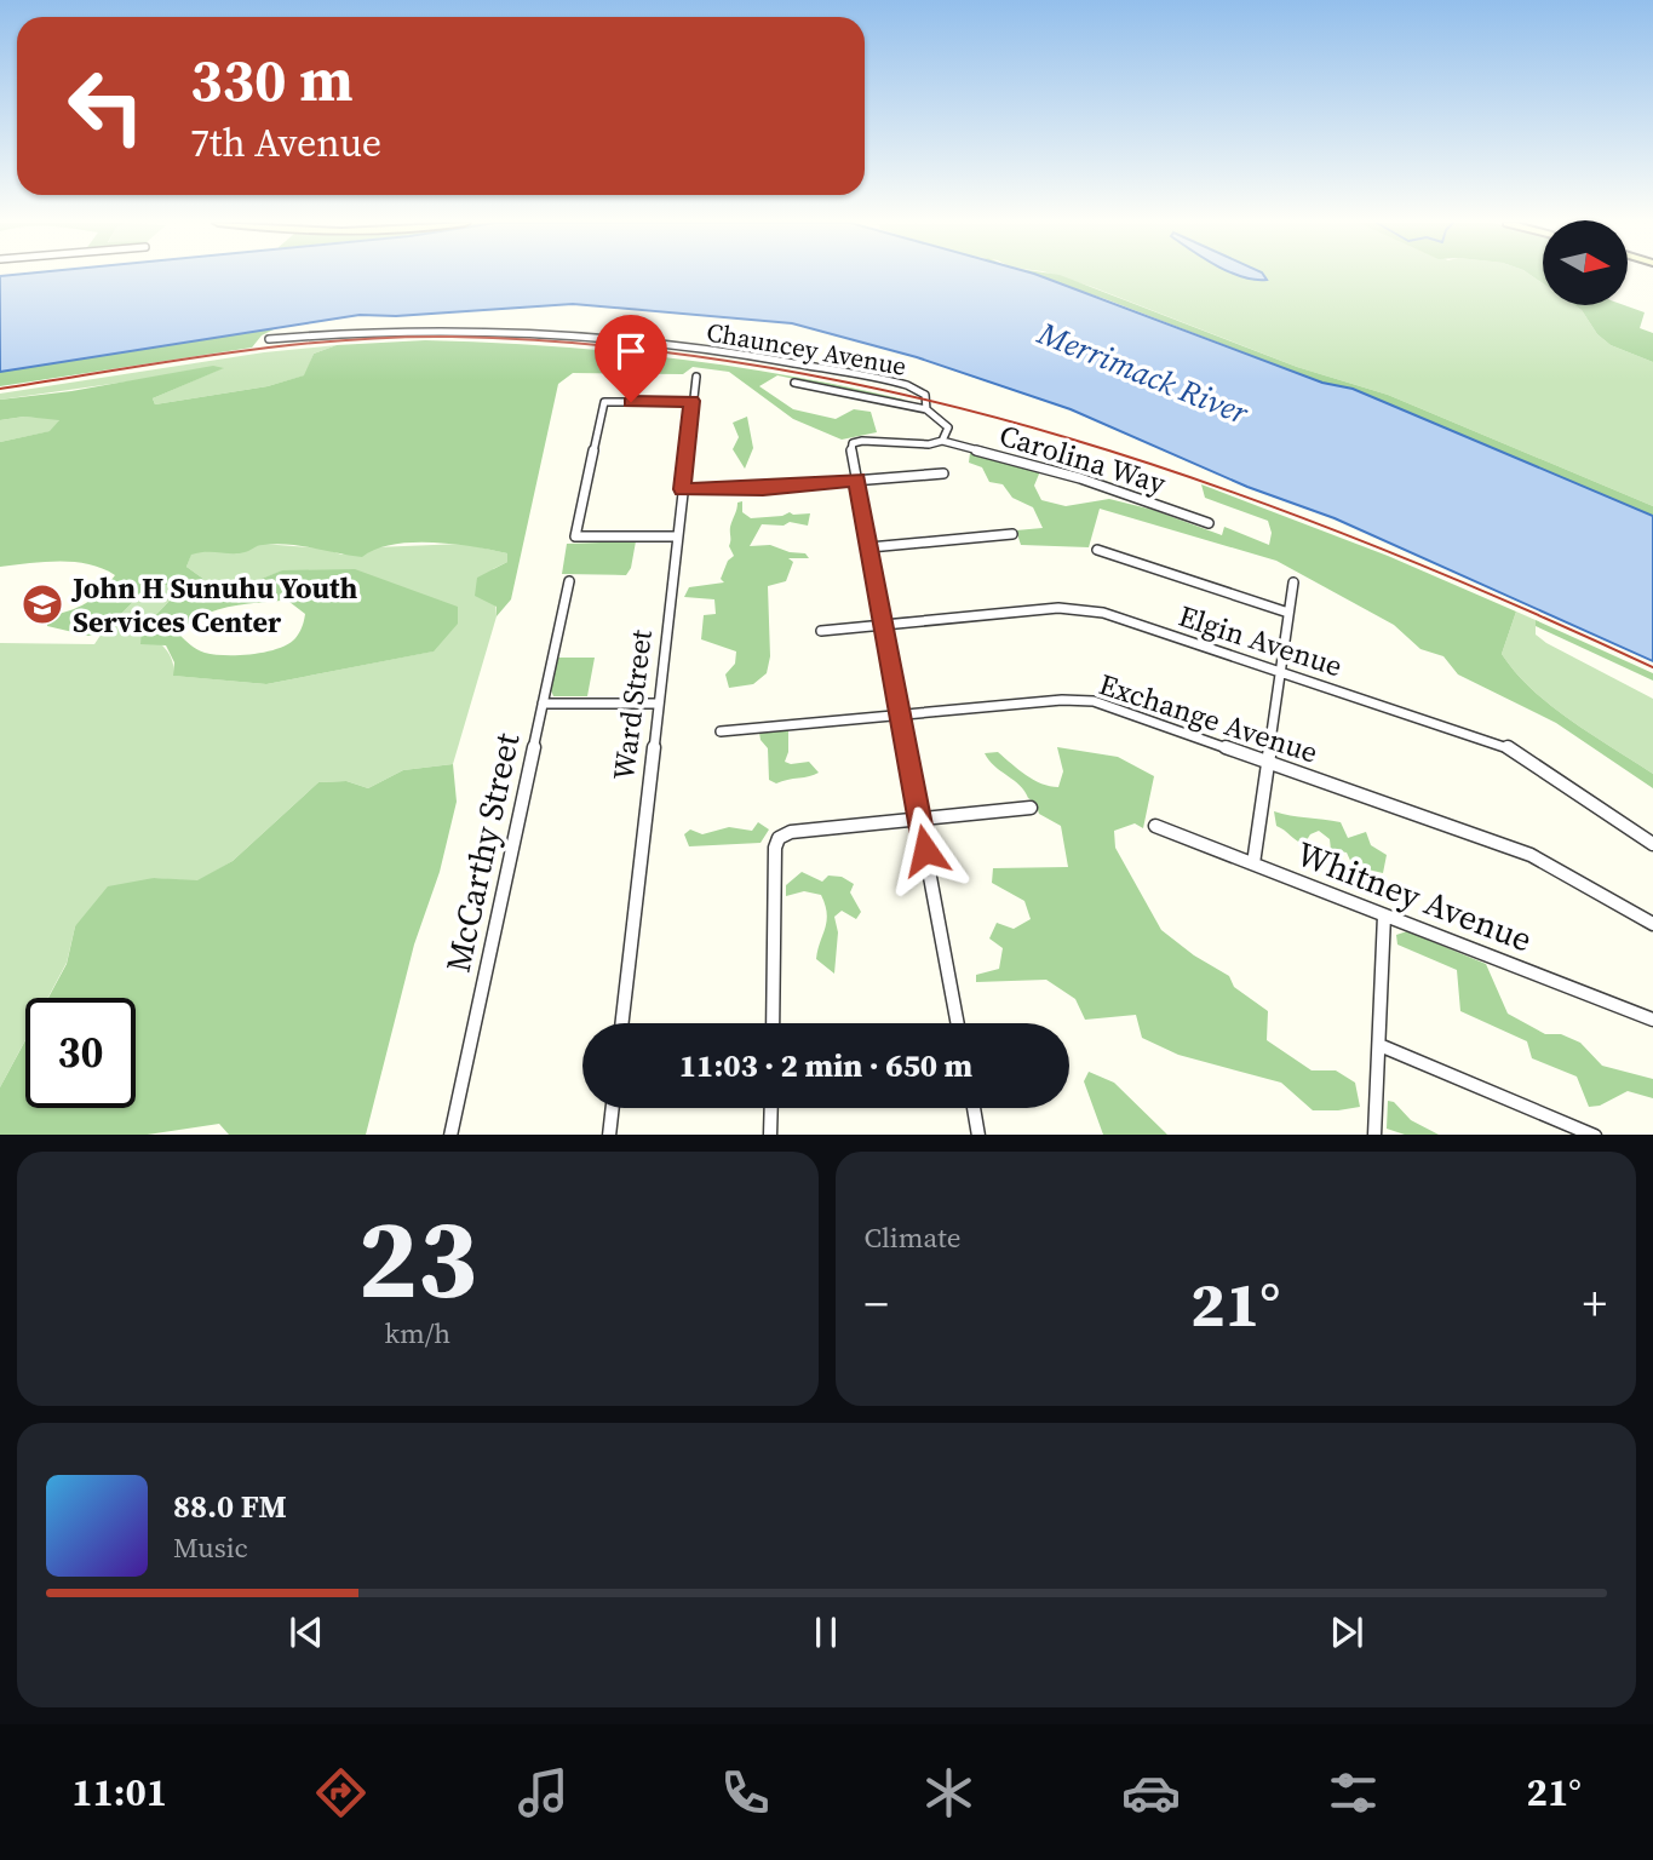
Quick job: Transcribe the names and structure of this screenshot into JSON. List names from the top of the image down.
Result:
{
  "streets": {
    "street": [
      "Chauncey Avenue",
      "Carolina Way",
      "Elgin Avenue",
      "Ward Street",
      "Exchange Avenue",
      "McCarthy Street",
      "Whitney Avenue"
    ]
  },
  "water": ["Merrimack River"],
  "places": {
    "school or university": ["John H Sunuhu Youth Services Center"]
  },
  "north": "right",
  "page": {
    "turn": ["330 m", "7th Avenue"],
    "limit": "30",
    "trip": "11:03 · 2 min · 650 m",
    "tile": [
      ["23", "km/h"],
      "Climate"
    ],
    "heat": ["−", "21°", "+"],
    "song": ["88.0 FM", "Music"],
    "tabs": ["11:01", "21°"]
  }
}
